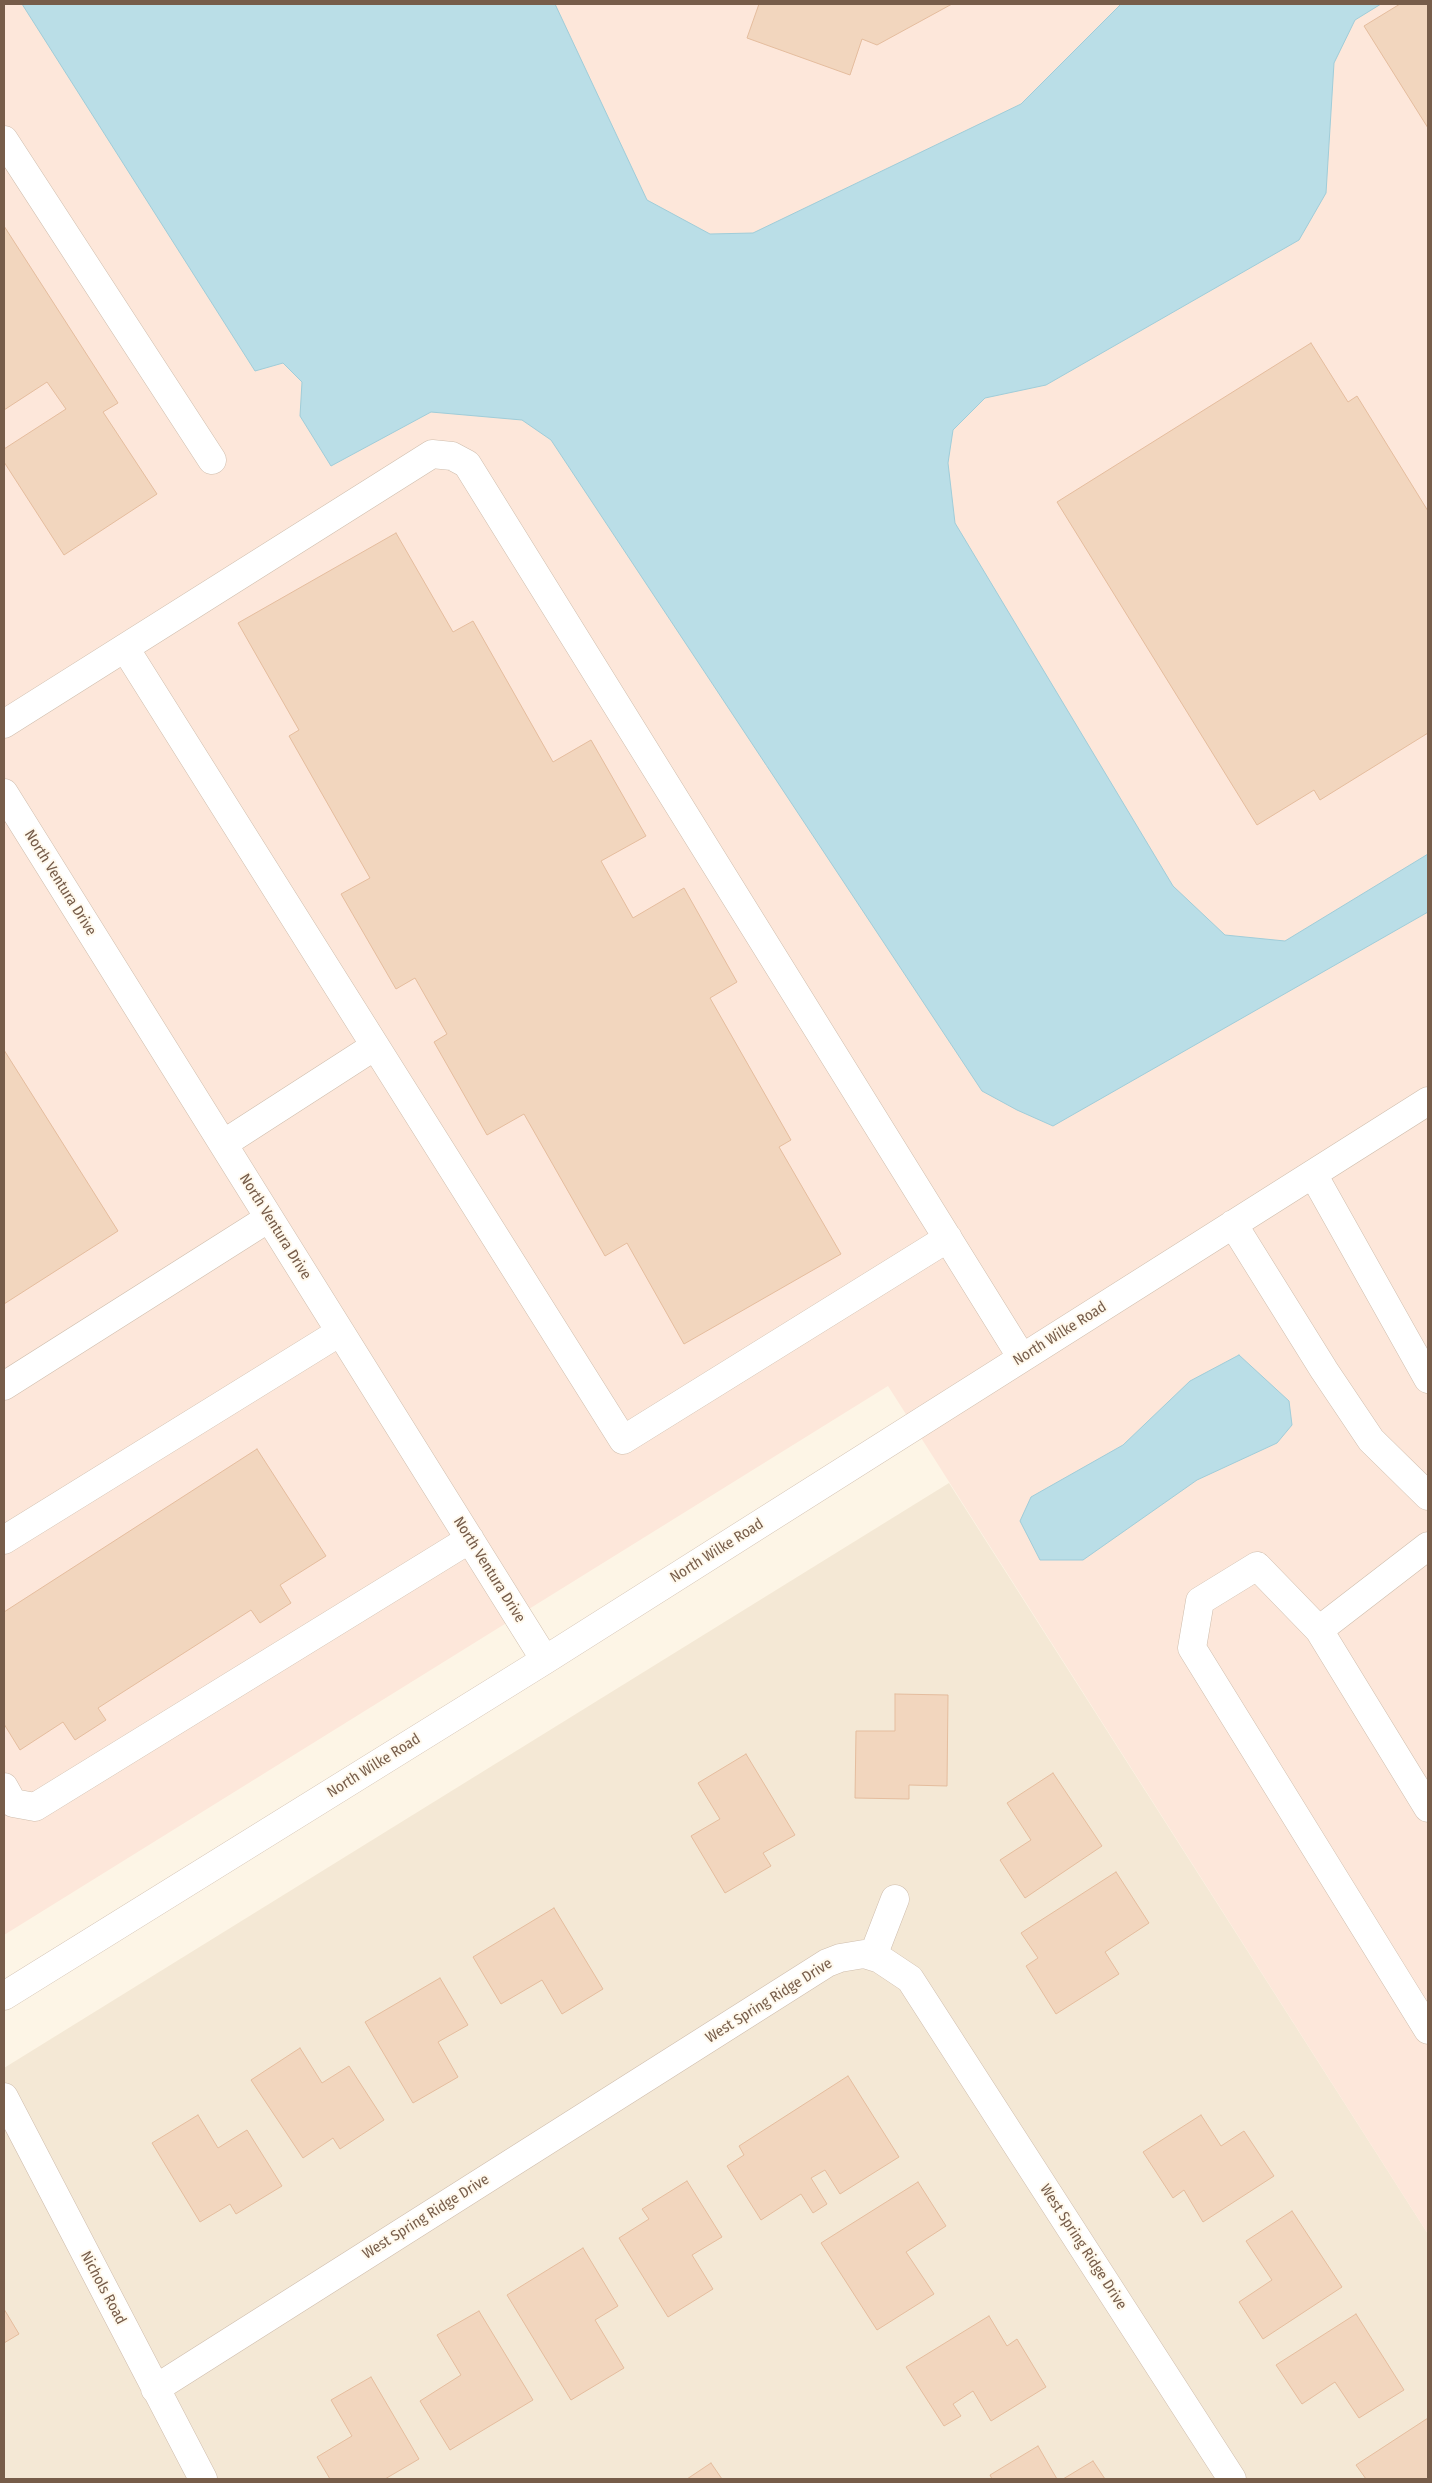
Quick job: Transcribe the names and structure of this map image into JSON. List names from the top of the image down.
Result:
{
  "streets": {
    "street": [
      "North Ventura Drive",
      "North Wilke Road",
      "West Spring Ridge Drive",
      "Nichols Road"
    ]
  },
  "crossings": [
    ["North Ventura Drive", "North Wilke Road"],
    ["West Spring Ridge Drive", "Nichols Road"]
  ]
}
